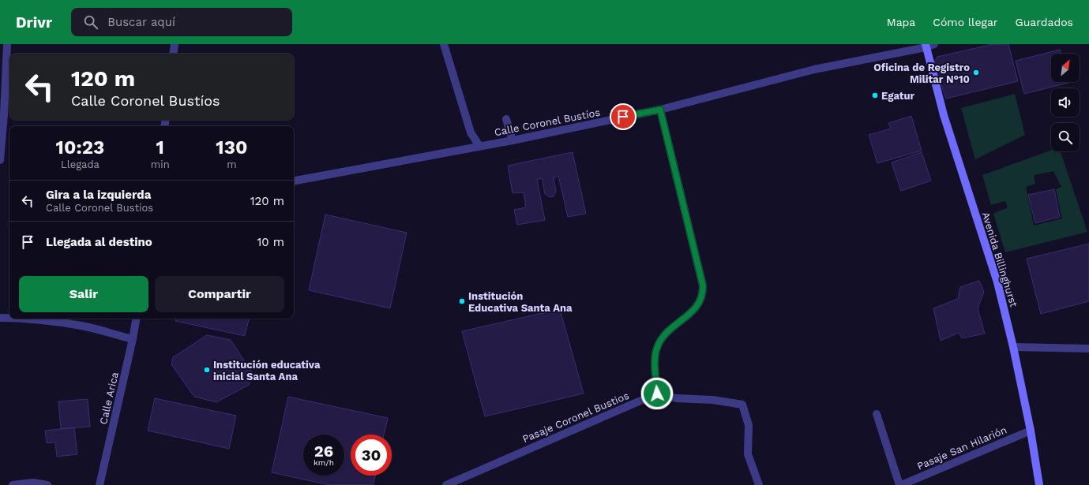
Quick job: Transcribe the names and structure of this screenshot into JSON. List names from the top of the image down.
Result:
{
  "streets": {
    "street": [
      "Calle Coronel Bustíos",
      "Avenida Billinghurst",
      "Calle Arica",
      "Pasaje Coronel Bustios",
      "Pasaje San Hilarión"
    ]
  },
  "crossings": [
    ["Calle Coronel Bustíos", "Avenida Billinghurst"],
    ["Avenida Billinghurst", "Pasaje San Hilarión"]
  ],
  "places": [
    "Oficina de Registro Militar N°10",
    "Egatur",
    "Institución Educativa Santa Ana",
    "Institución educativa inicial Santa Ana"
  ],
  "north": "top right",
  "page": {
    "header": "Drivr",
    "search": "Buscar aquí",
    "nav": ["Mapa", "Cómo llegar", "Guardados"],
    "turn": ["120 m", "Calle Coronel Bustíos"],
    "eta": [
      "10:23",
      "Llegada",
      "1",
      "min",
      "130",
      "m"
    ],
    "list": [
      {
        "name": "Gira a la izquierda",
        "note": "Calle Coronel Bustíos",
        "value": "120 m"
      },
      {
        "name": "Llegada al destino",
        "value": "10 m"
      }
    ],
    "buttons": ["Salir", "Compartir"],
    "speed": "26 km/h",
    "limit": "30"
  }
}
